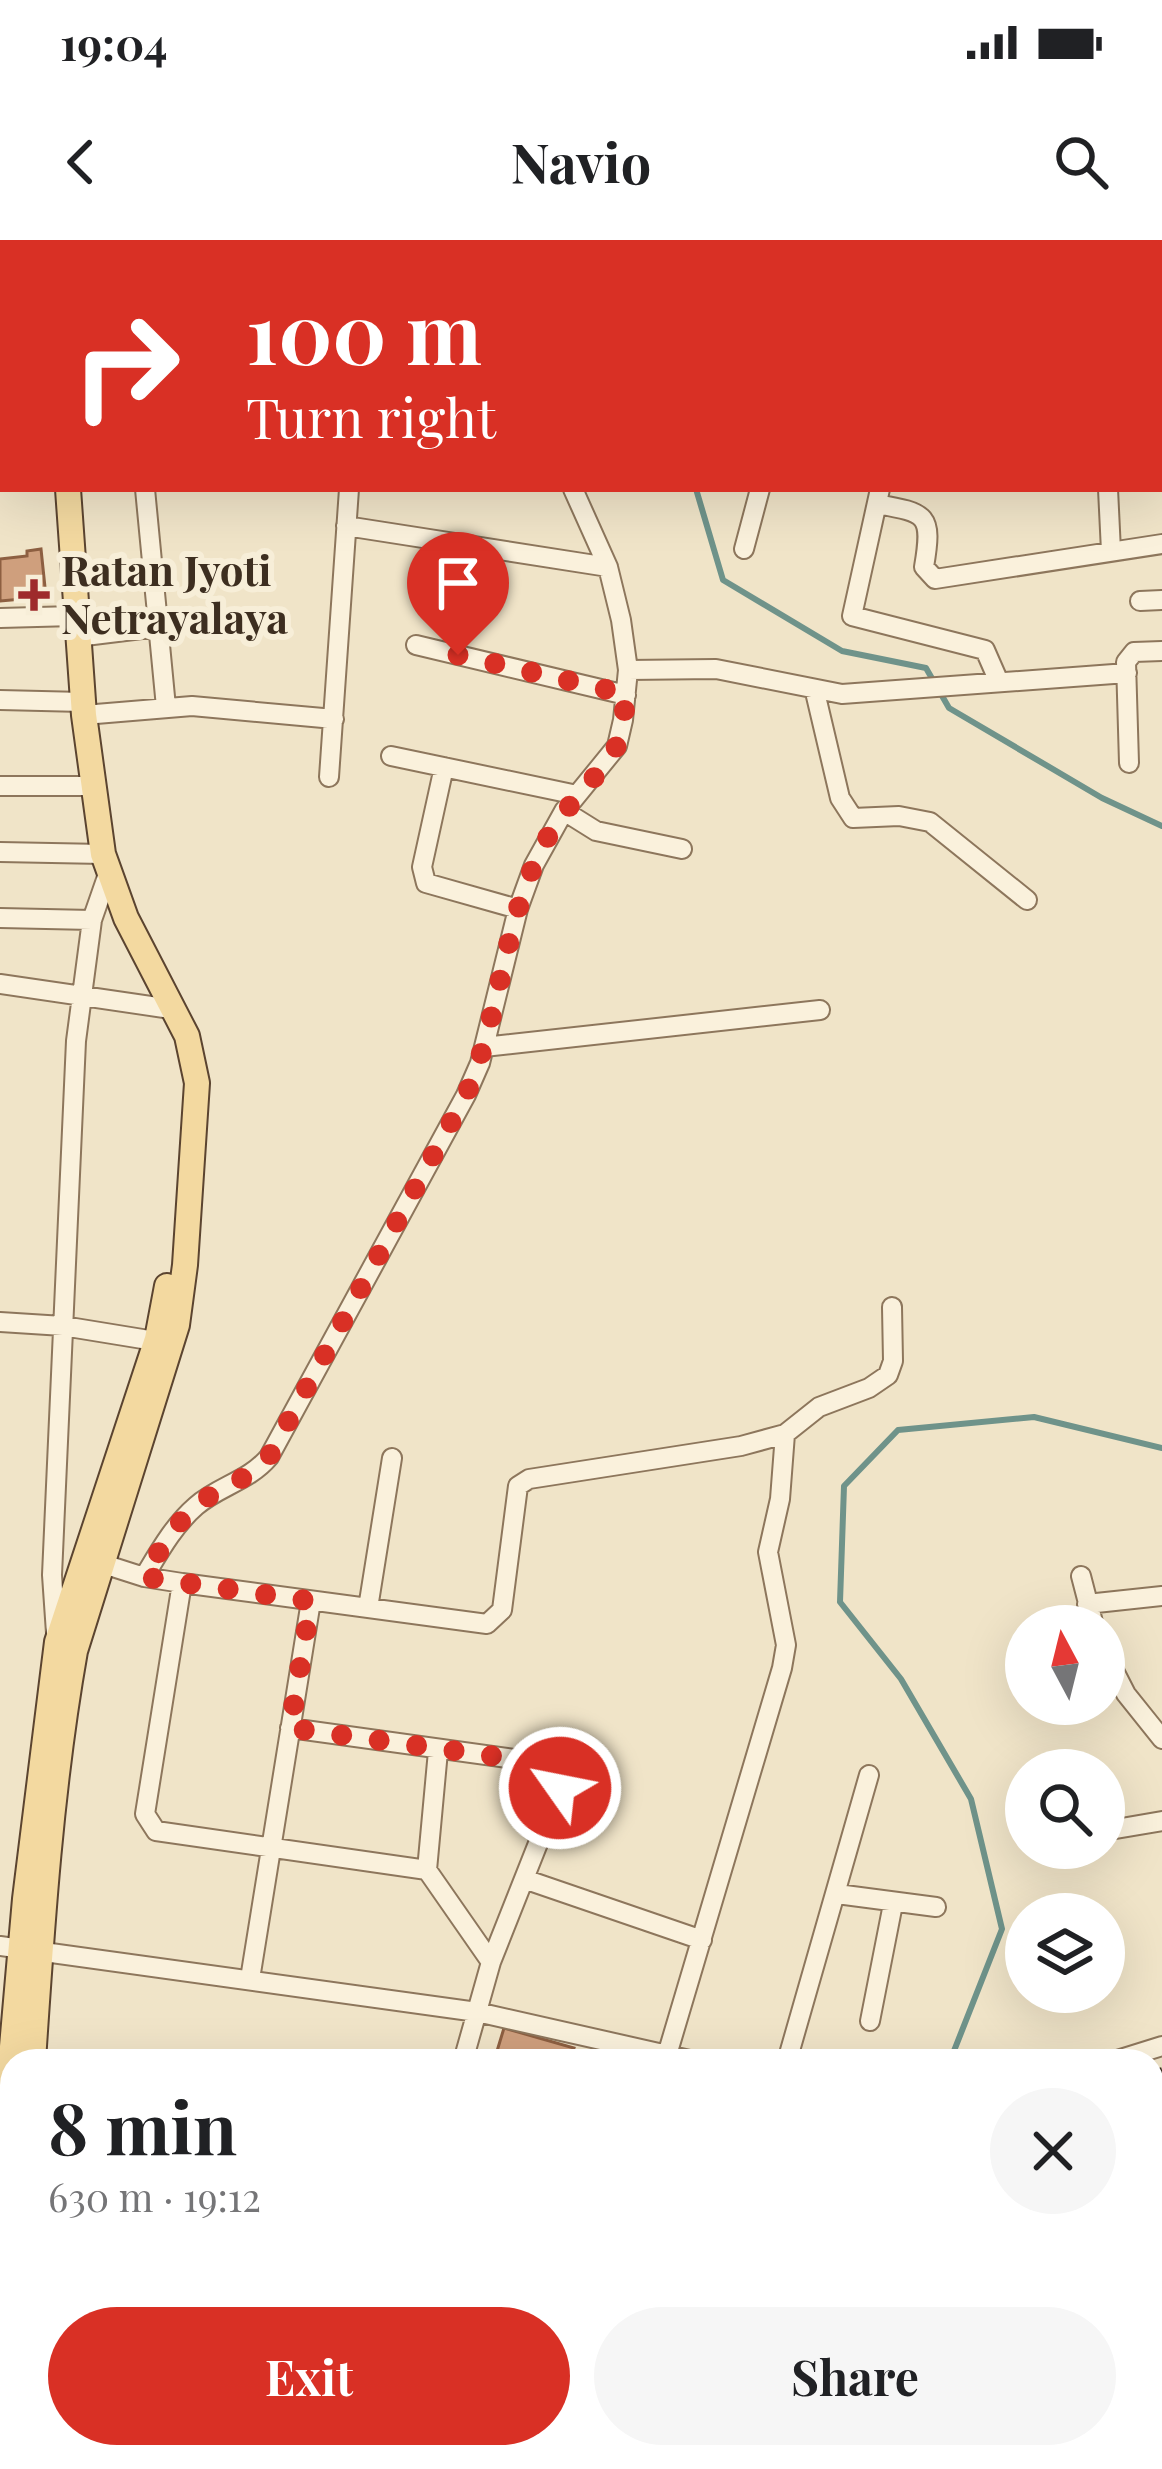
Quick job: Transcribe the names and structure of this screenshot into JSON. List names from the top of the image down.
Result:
{
  "places": {
    "health": ["Ratan Jyoti Netrayalaya"]
  },
  "north": "top",
  "page": {
    "status": "19:04",
    "header": "Navio",
    "turn": ["100 m", "Turn right"],
    "heading": ["8 min", "630 m · 19:12"],
    "buttons": ["Exit", "Share"]
  }
}
